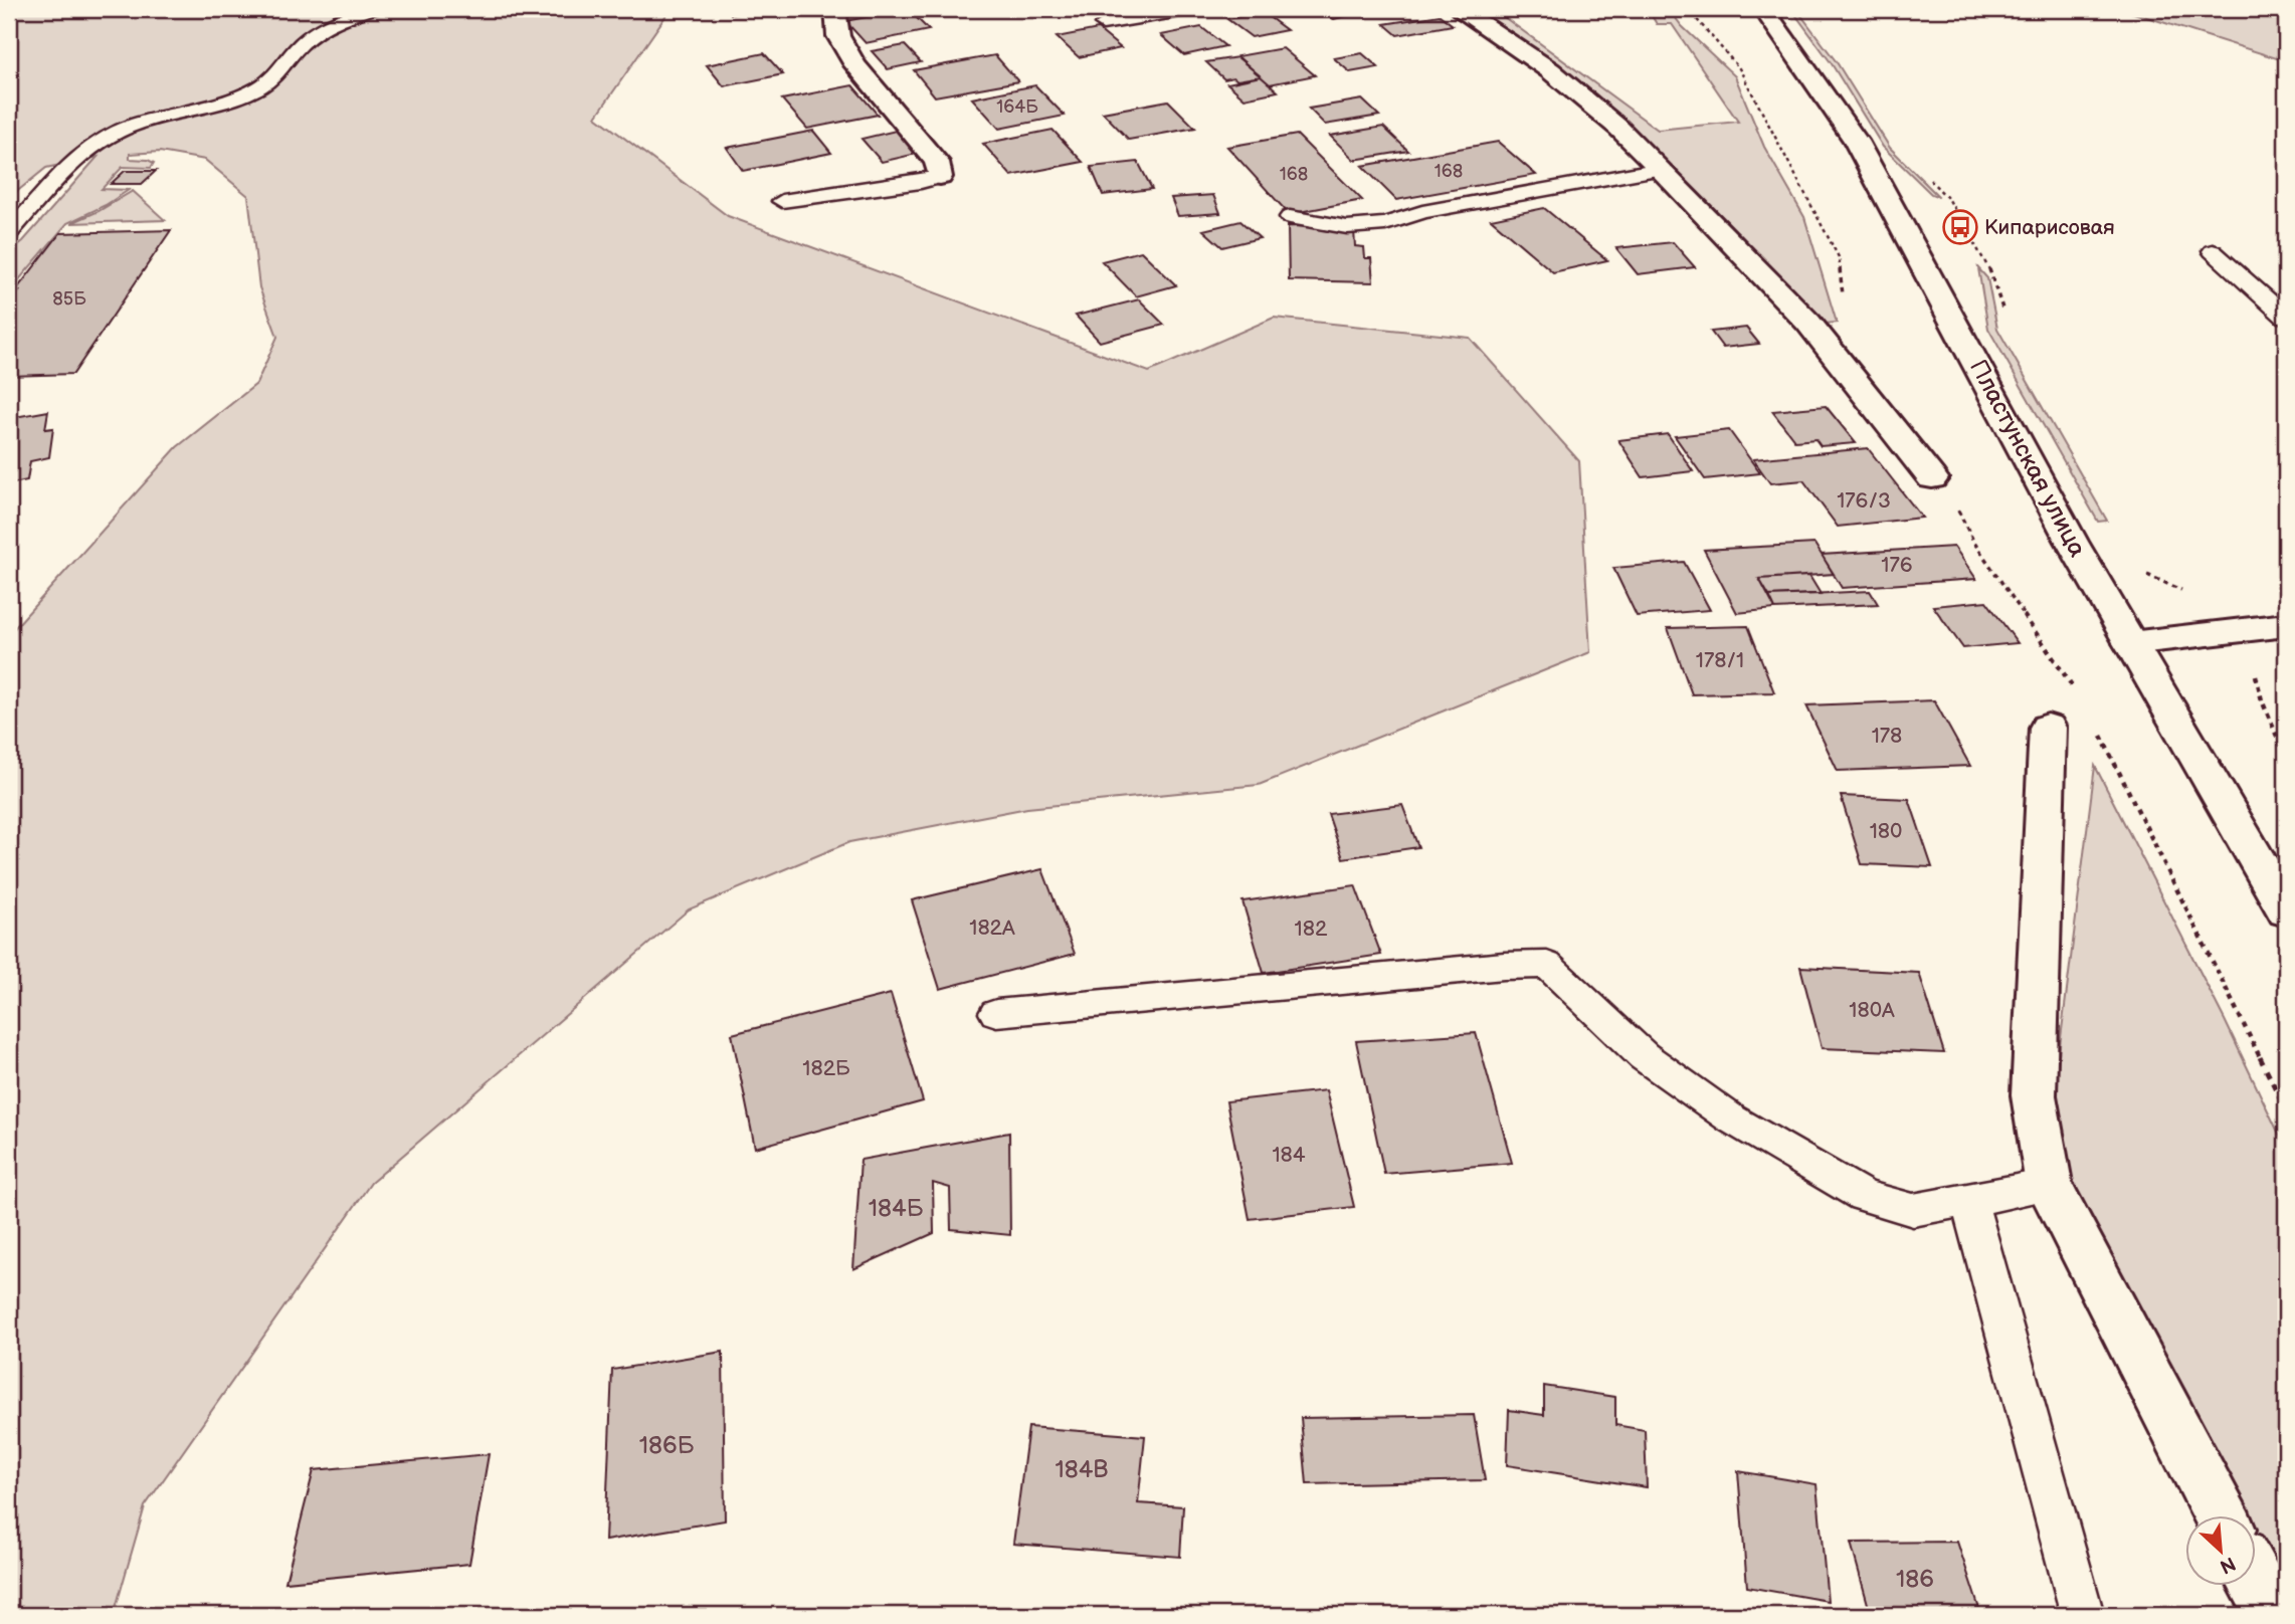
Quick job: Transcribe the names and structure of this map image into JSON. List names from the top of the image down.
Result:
{
  "streets": {
    "street": ["Пластунская улица"]
  },
  "places": {
    "bus stop": ["Кипарисовая"]
  },
  "house_numbers": [
    "164Б",
    "168",
    "168",
    "85Б",
    "176/3",
    "176",
    "178/1",
    "178",
    "180",
    "182А",
    "182",
    "180А",
    "182Б",
    "184",
    "184Б",
    "186Б",
    "184В",
    "186"
  ],
  "north": "bottom right"
}
